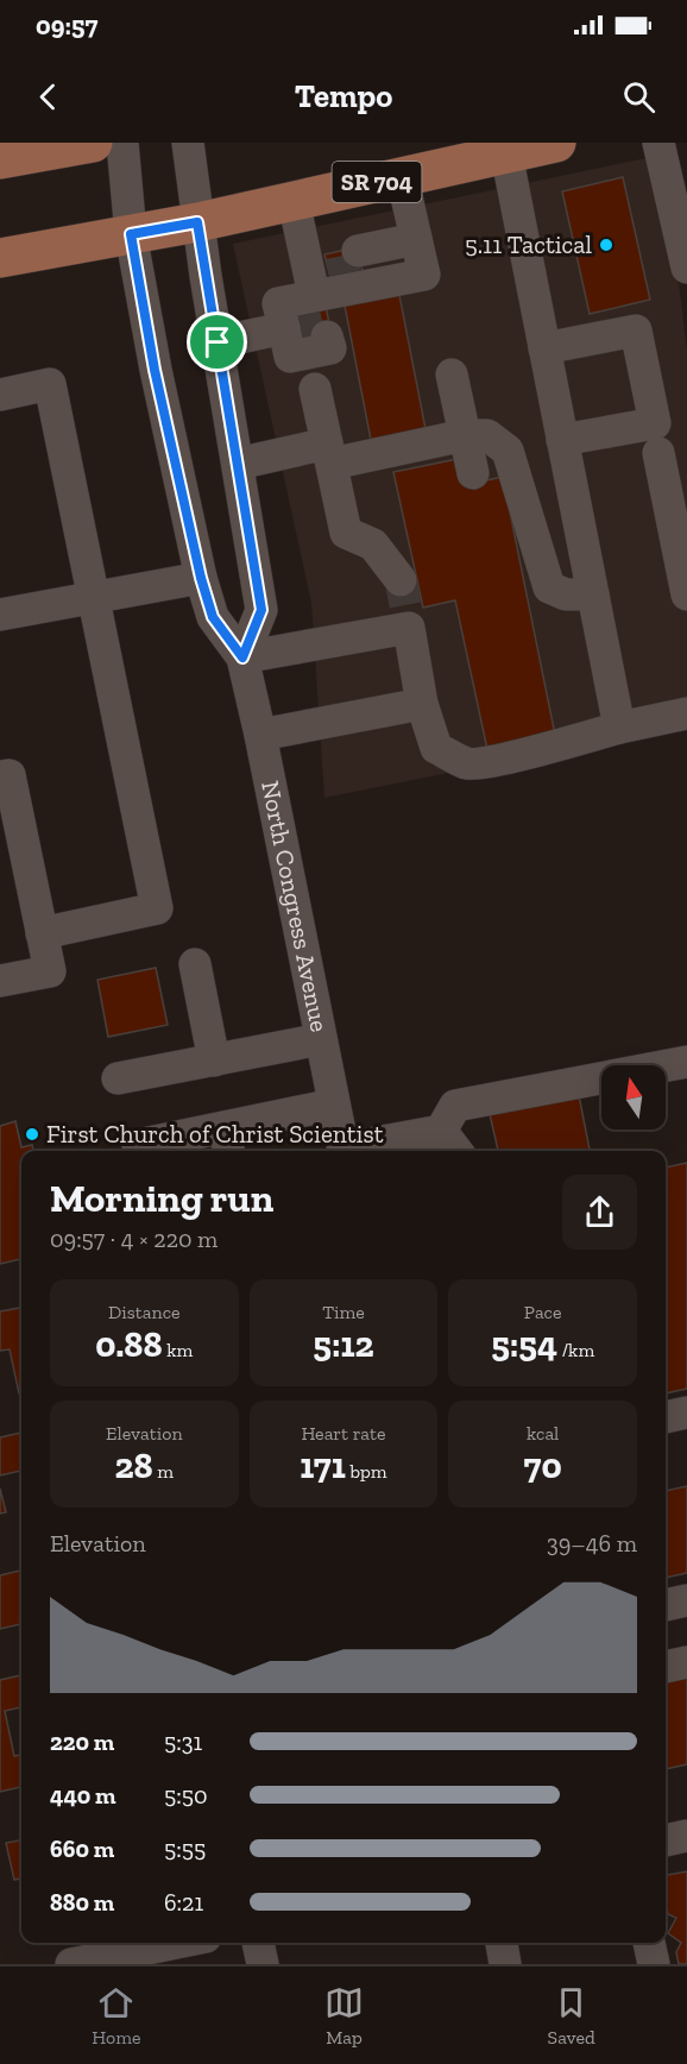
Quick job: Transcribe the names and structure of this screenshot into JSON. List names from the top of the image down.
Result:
{
  "streets": {
    "main road": ["SR 704"],
    "street": ["North Congress Avenue"]
  },
  "crossings": [
    ["SR 704", "North Congress Avenue"]
  ],
  "places": ["5.11 Tactical", "First Church of Christ Scientist"],
  "north": "top",
  "page": {
    "status": "09:57",
    "header": "Tempo",
    "heading": ["Morning run", "09:57 · 4 × 220 m"],
    "stats": [
      ["Distance", "0.88 km"],
      ["Time", "5:12"],
      ["Pace", "5:54 /km"],
      ["Elevation", "28 m"],
      ["Heart rate", "171 bpm"],
      ["kcal", "70"]
    ],
    "chart": ["Elevation", "39–46 m"],
    "list": [
      {
        "name": "220 m",
        "note": "5:31"
      },
      {
        "name": "440 m",
        "note": "5:50"
      },
      {
        "name": "660 m",
        "note": "5:55"
      },
      {
        "name": "880 m",
        "note": "6:21"
      }
    ],
    "tabs": ["Home", "Map", "Saved"]
  }
}
